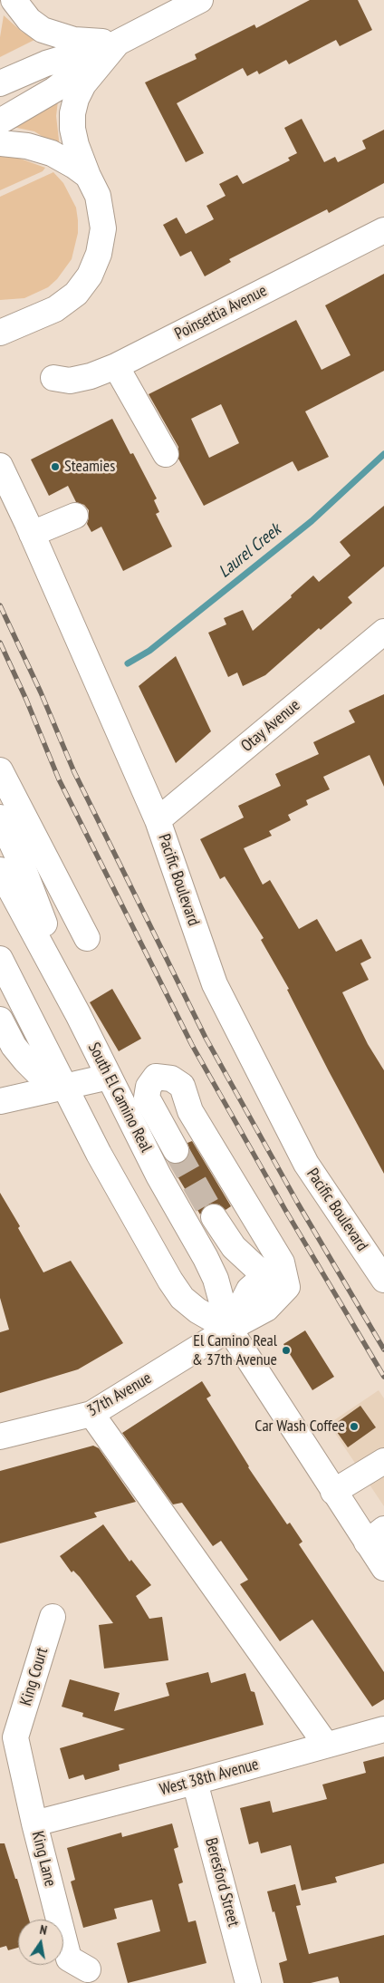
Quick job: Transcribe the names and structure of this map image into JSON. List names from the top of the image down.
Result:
{
  "streets": {
    "street": [
      "Poinsettia Avenue",
      "Otay Avenue",
      "Pacific Boulevard",
      "South El Camino Real",
      "37th Avenue",
      "King Court",
      "West 38th Avenue",
      "King Lane",
      "Beresford Street"
    ]
  },
  "crossings": [
    ["Otay Avenue", "Pacific Boulevard"],
    ["South El Camino Real", "37th Avenue"],
    ["King Court", "King Lane"],
    ["West 38th Avenue", "King Lane"],
    ["West 38th Avenue", "Beresford Street"]
  ],
  "water": ["Laurel Creek"],
  "places": ["Steamies", "El Camino Real & 37th Avenue", "Car Wash Coffee"],
  "north": "top"
}
